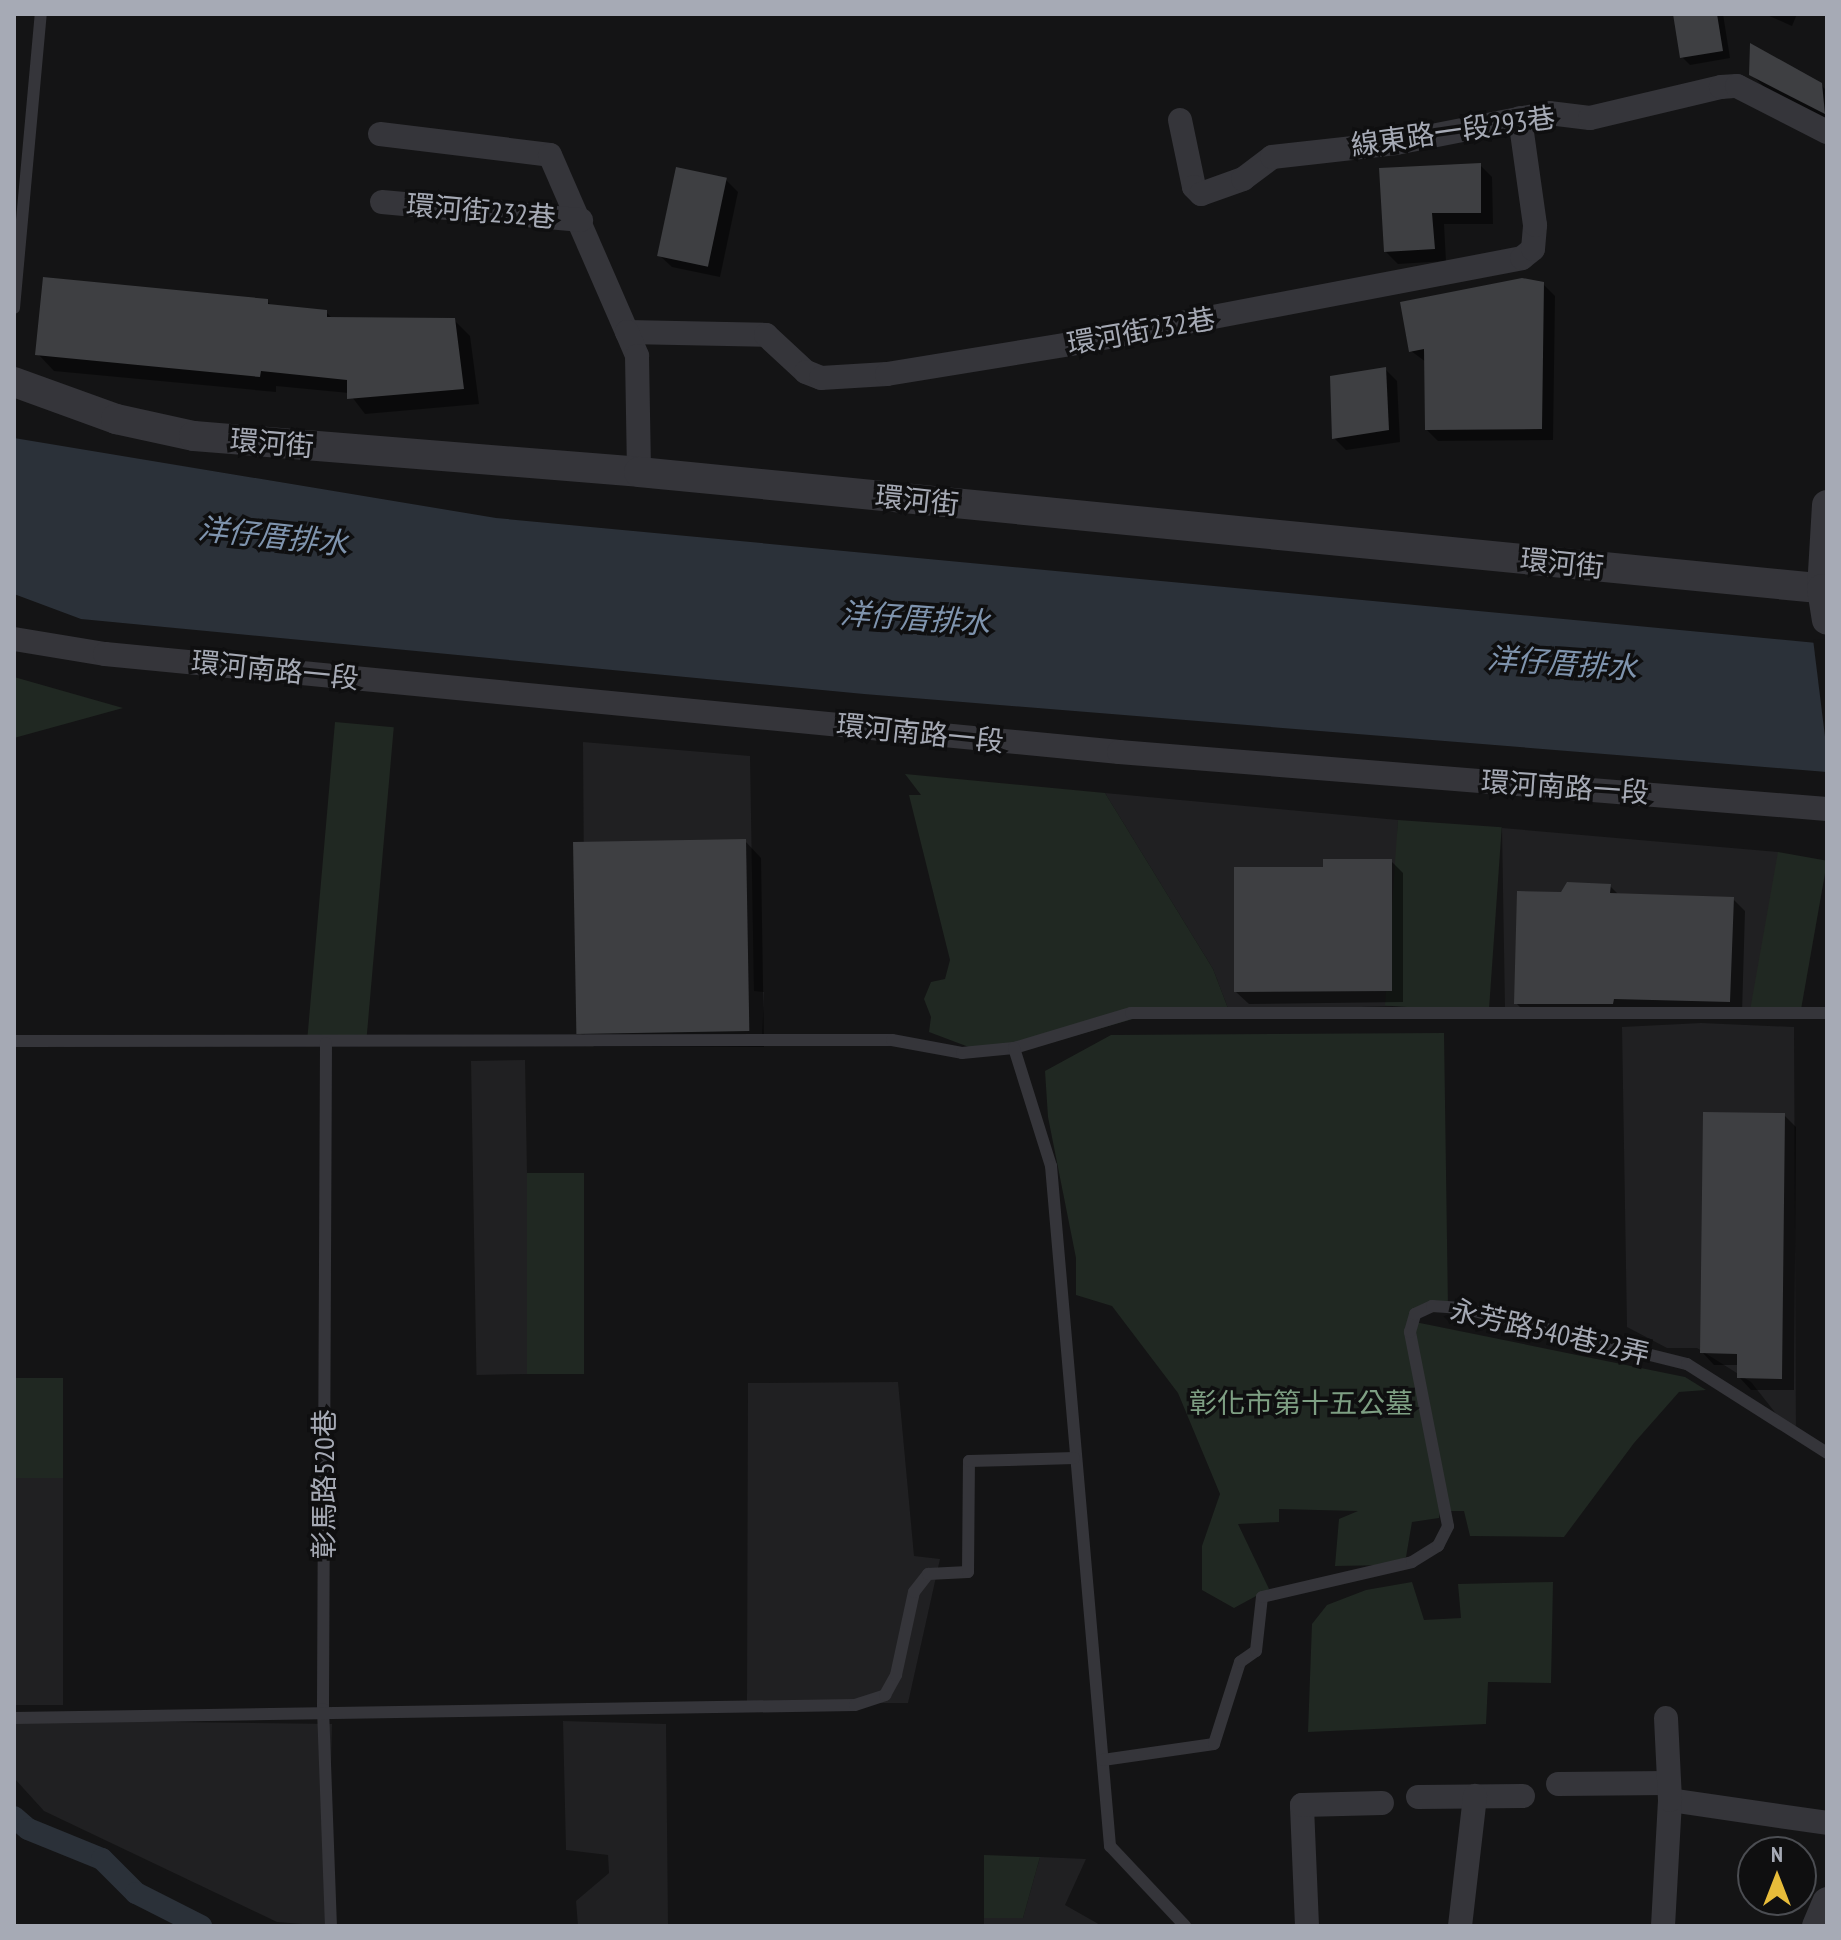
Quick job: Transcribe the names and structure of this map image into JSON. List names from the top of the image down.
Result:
{
  "streets": {
    "street": [
      "線東路一段293巷",
      "環河街232巷",
      "環河街",
      "環河南路一段"
    ],
    "lane": ["永芳路540巷22弄", "彰馬路520巷"]
  },
  "crossings": [
    ["線東路一段293巷", "環河街232巷"],
    ["環河街232巷", "環河街"]
  ],
  "water": ["洋仔厝排水"],
  "parks": ["彰化市第十五公墓"],
  "north": "top"
}
